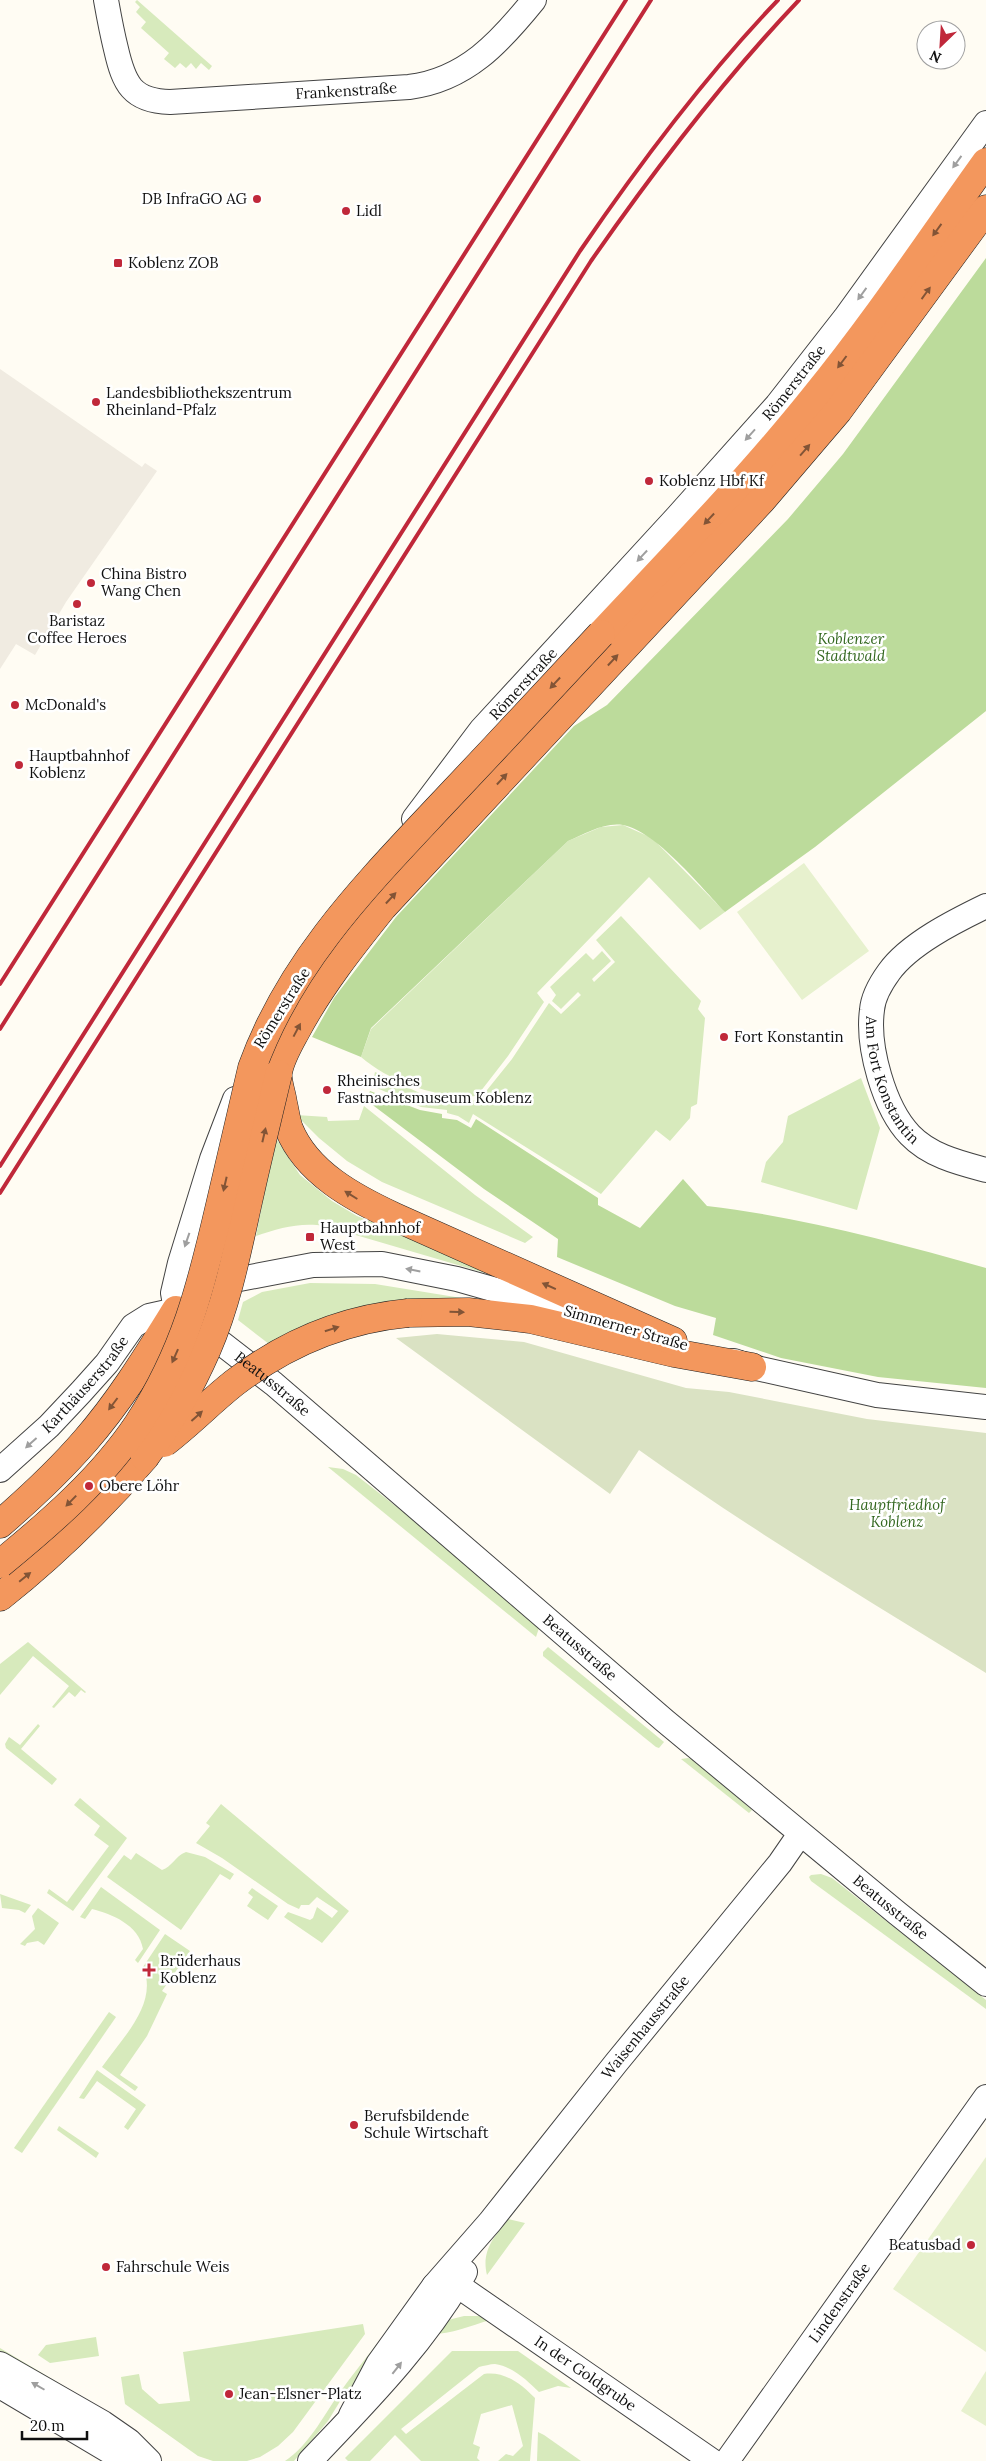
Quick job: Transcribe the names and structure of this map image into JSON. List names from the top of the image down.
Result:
{
  "streets": {
    "street": [
      "Frankenstraße",
      "Römerstraße",
      "Am Fort Konstantin",
      "Simmerner Straße",
      "Karthäuserstraße",
      "Beatusstraße",
      "Waisenhausstraße",
      "Lindenstraße",
      "In der Goldgrube"
    ]
  },
  "crossings": [
    ["Römerstraße", "Simmerner Straße"],
    ["Römerstraße", "Karthäuserstraße"],
    ["Römerstraße", "Beatusstraße"],
    ["Simmerner Straße", "Karthäuserstraße"],
    ["Simmerner Straße", "Beatusstraße"],
    ["Karthäuserstraße", "Beatusstraße"],
    ["Beatusstraße", "Waisenhausstraße"],
    ["Waisenhausstraße", "In der Goldgrube"]
  ],
  "one_way": ["Römerstraße", "Simmerner Straße", "Karthäuserstraße"],
  "parks": ["Koblenzer Stadtwald", "Hauptfriedhof Koblenz"],
  "places": {
    "other": [
      "DB InfraGO AG",
      "Lidl",
      "Landesbibliothekszentrum Rheinland-Pfalz",
      "Koblenz Hbf Kf",
      "China Bistro Wang Chen",
      "Baristaz Coffee Heroes",
      "McDonald's",
      "Hauptbahnhof Koblenz",
      "Fort Konstantin",
      "Rheinisches Fastnachtsmuseum Koblenz",
      "Obere Löhr",
      "Berufsbildende Schule Wirtschaft",
      "Beatusbad",
      "Fahrschule Weis",
      "Jean-Elsner-Platz"
    ],
    "transit": ["Koblenz ZOB", "Hauptbahnhof West"],
    "health": ["Brüderhaus Koblenz"]
  },
  "scale_bar": "20 m",
  "north": "bottom left"
}
